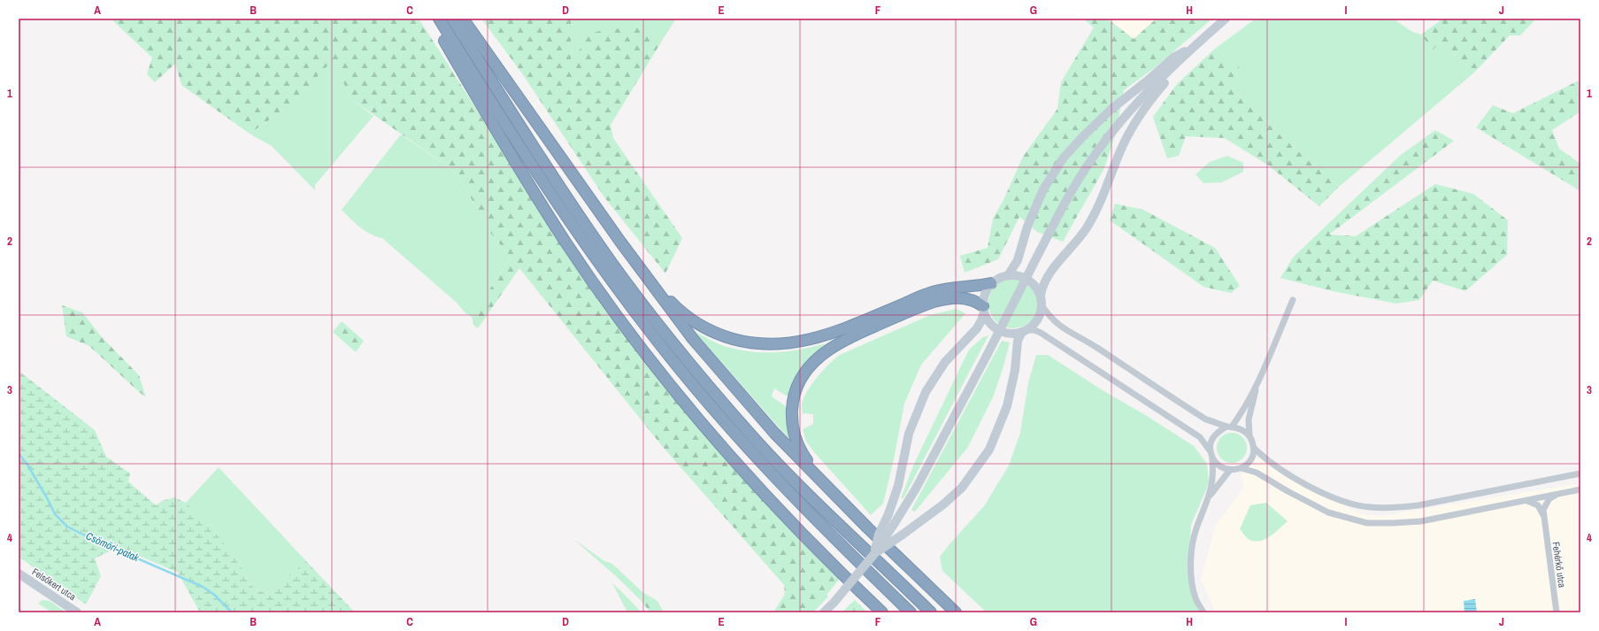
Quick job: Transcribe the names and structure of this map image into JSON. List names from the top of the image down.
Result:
{
  "streets": {
    "main road": ["Felsőkert utca"],
    "street": ["Fehérkő utca"]
  },
  "water": ["Csömöri-patak"],
  "grid": {
    "columns": [
      "A",
      "B",
      "C",
      "D",
      "E",
      "F",
      "G",
      "H",
      "I",
      "J"
    ],
    "rows": [
      "1",
      "2",
      "3",
      "4"
    ]
  }
}
